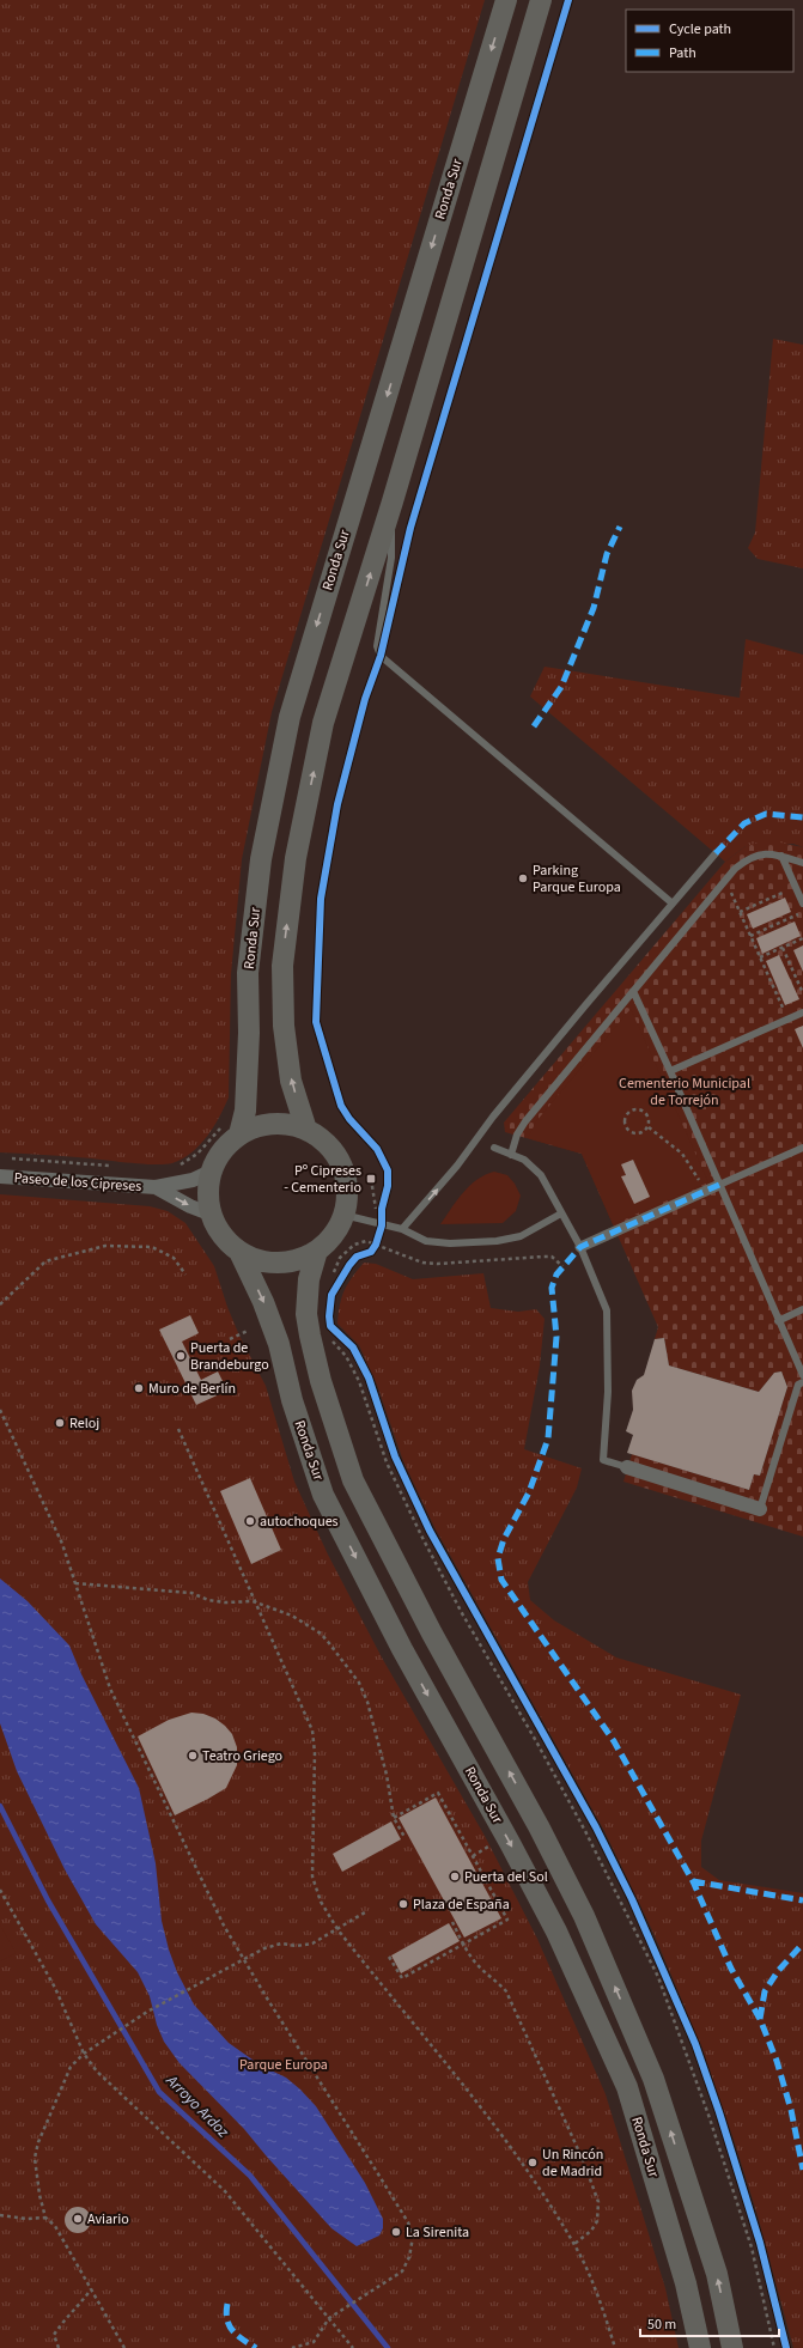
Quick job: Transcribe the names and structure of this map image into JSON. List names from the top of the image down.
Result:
{
  "streets": {
    "main road": ["Ronda Sur"],
    "street": ["Paseo de los Cipreses"]
  },
  "crossings": [
    ["Ronda Sur", "Paseo de los Cipreses"]
  ],
  "water": ["Arroyo Ardoz"],
  "parks": ["Cementerio Municipal de Torrejón", "Parque Europa"],
  "places": {
    "other": [
      "Parking Parque Europa",
      "Puerta de Brandeburgo",
      "Muro de Berlín",
      "Reloj",
      "autochoques",
      "Teatro Griego",
      "Puerta del Sol",
      "Plaza de España",
      "Un Rincón de Madrid",
      "Aviario",
      "La Sirenita"
    ],
    "transit": ["Pº Cipreses - Cementerio"]
  },
  "legend": ["Cycle path", "Path"],
  "scale_bar": "50 m"
}
